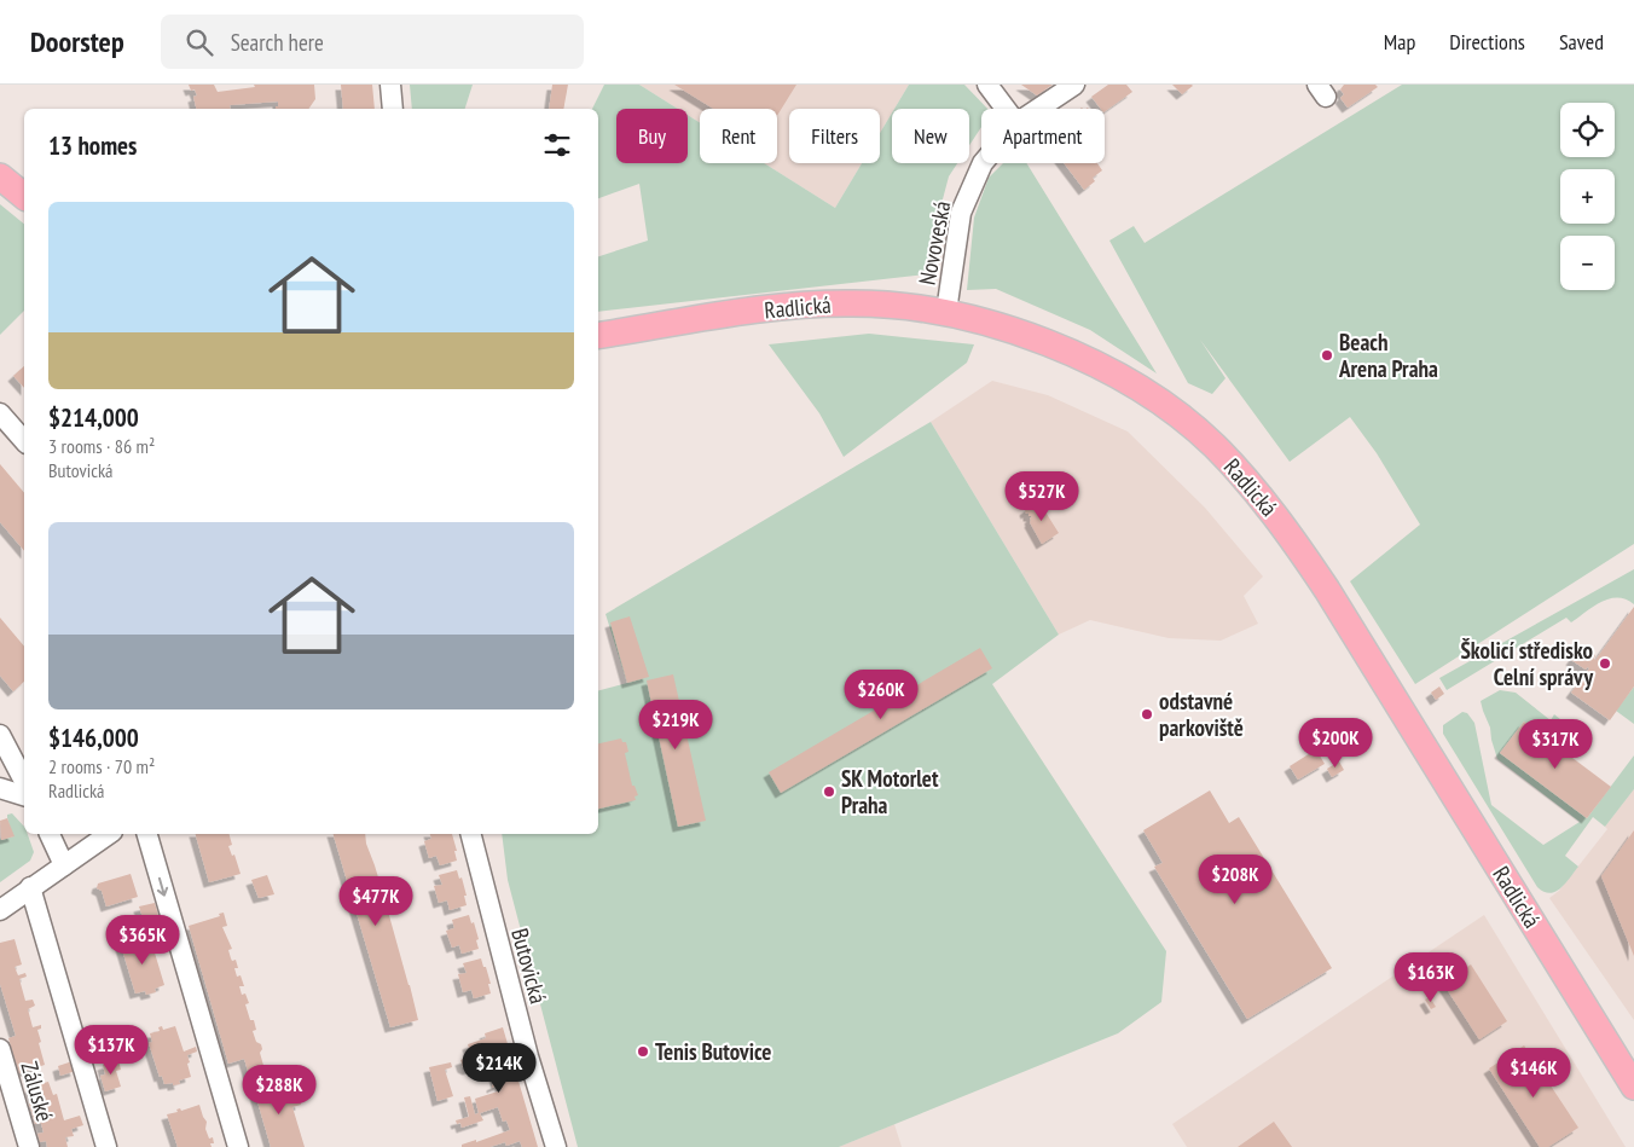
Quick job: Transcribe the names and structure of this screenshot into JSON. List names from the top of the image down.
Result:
{
  "streets": {
    "main road": ["Radlická"],
    "street": ["Novoveská", "Butovická", "Záluské"]
  },
  "crossings": [
    ["Novoveská", "Radlická"]
  ],
  "places": [
    "Beach Arena Praha",
    "Školicí středisko Celní správy",
    "odstavné parkoviště",
    "SK Motorlet Praha",
    "Tenis Butovice"
  ],
  "page": {
    "header": "Doorstep",
    "search": "Search here",
    "nav": ["Map", "Directions", "Saved"],
    "map_buttons": ["+", "−"],
    "chip": [
      "Buy",
      "Rent",
      "Filters",
      "New",
      "Apartment"
    ],
    "heading": "13 homes",
    "list": [
      {
        "name": "$214,000",
        "note": "3 rooms · 86 m² · Butovická"
      },
      {
        "name": "$146,000",
        "note": "2 rooms · 70 m² · Radlická"
      }
    ],
    "price": [
      "$527K",
      "$260K",
      "$219K",
      "$200K",
      "$317K",
      "$208K",
      "$477K",
      "$365K",
      "$163K",
      "$137K",
      "$214K",
      "$146K",
      "$288K"
    ]
  }
}
